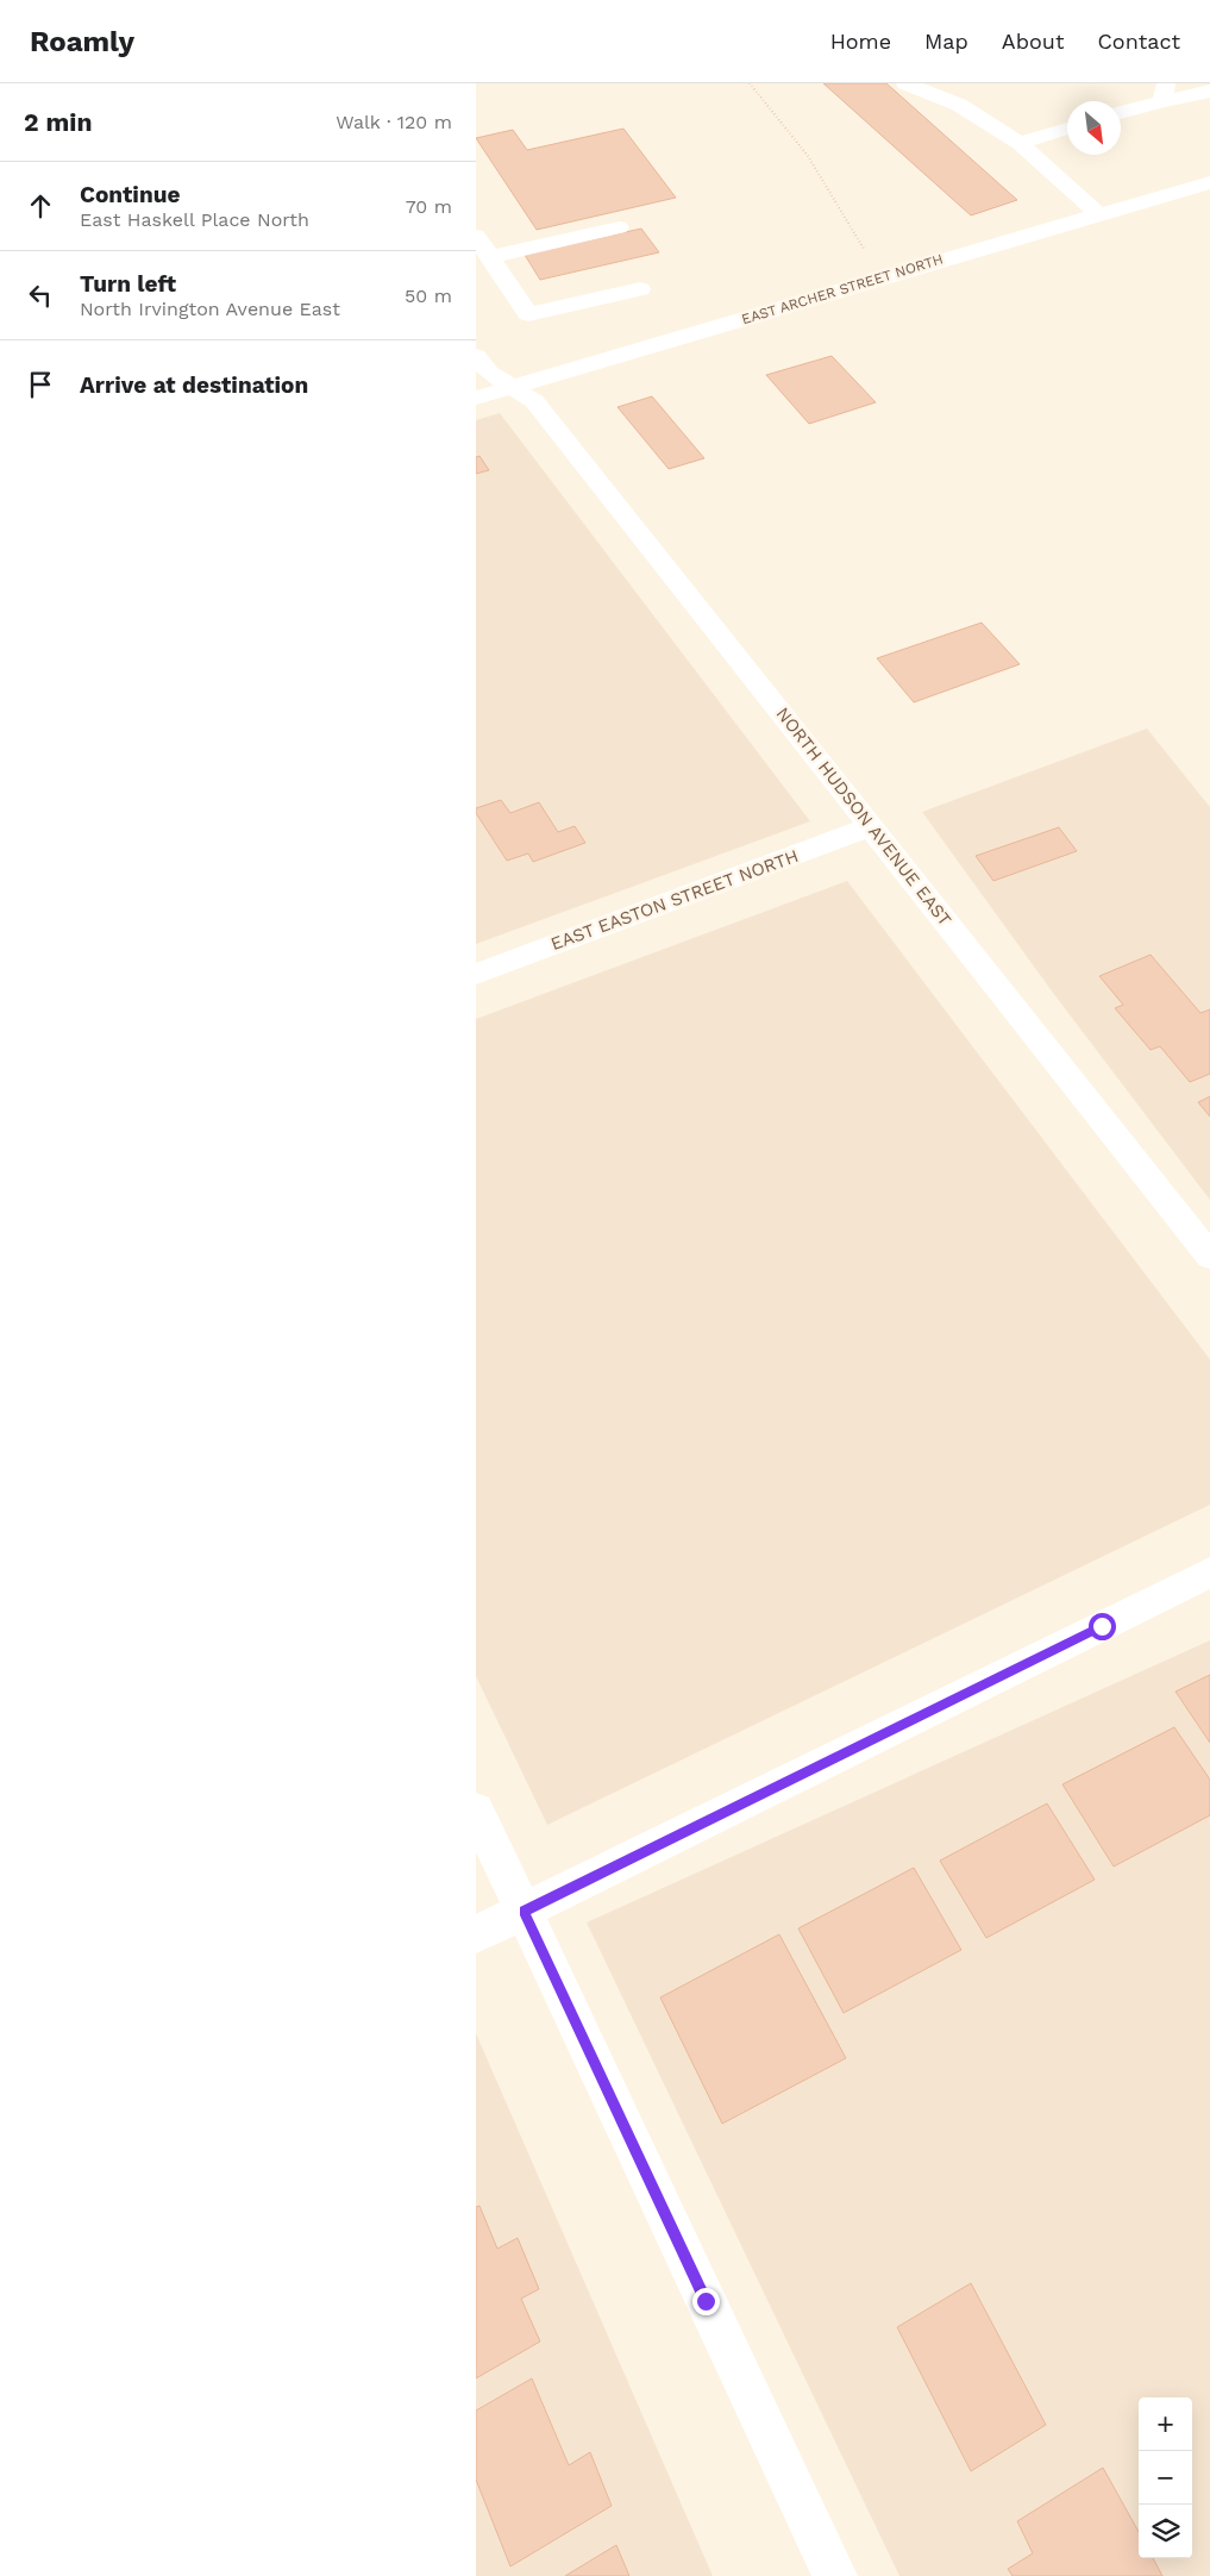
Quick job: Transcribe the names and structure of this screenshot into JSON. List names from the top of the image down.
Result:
{
  "streets": {
    "street": ["EAST ARCHER STREET NORTH", "NORTH HUDSON AVENUE EAST", "EAST EASTON STREET NORTH"]
  },
  "crossings": [
    ["EAST ARCHER STREET NORTH", "NORTH HUDSON AVENUE EAST"],
    ["NORTH HUDSON AVENUE EAST", "EAST EASTON STREET NORTH"]
  ],
  "north": "bottom right",
  "page": {
    "header": "Roamly",
    "nav": [
      "Home",
      "Map",
      "About",
      "Contact"
    ],
    "heading": ["2 min", "Walk · 120 m"],
    "list": [
      ["Continue", "East Haskell Place North", "70 m"],
      ["Turn left", "North Irvington Avenue East", "50 m"],
      "Arrive at destination"
    ],
    "map_buttons": ["+", "−"]
  }
}
